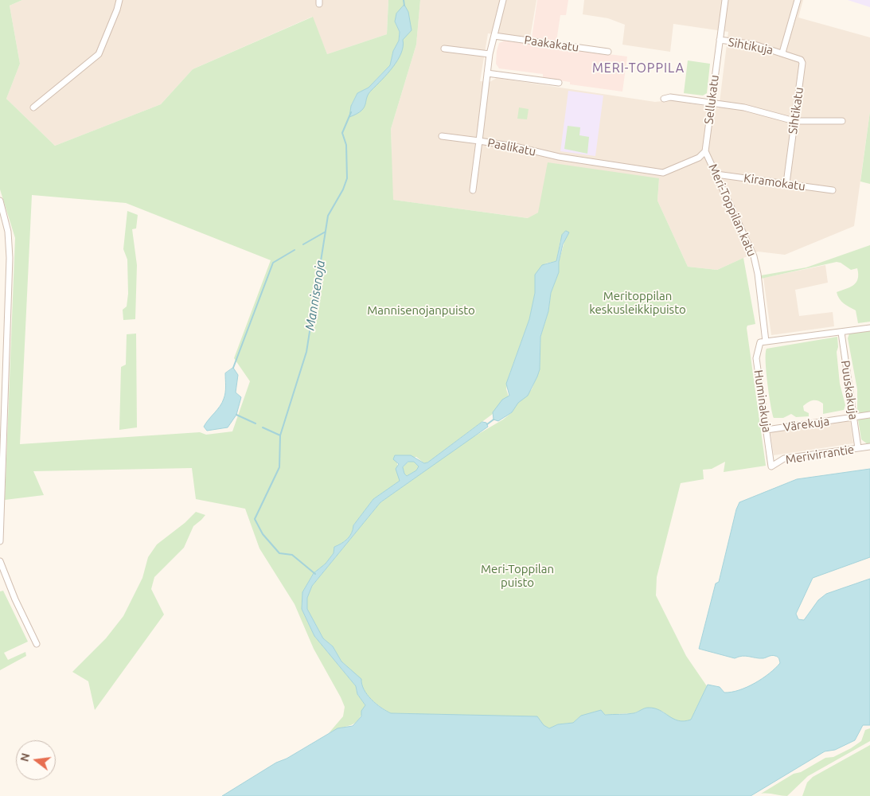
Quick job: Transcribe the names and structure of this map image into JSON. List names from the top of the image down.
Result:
{
  "streets": {
    "street": [
      "Paakakatu",
      "Sihtikuja",
      "Sellukatu",
      "Sihtikatu",
      "Paalikatu",
      "Kiramokatu",
      "Meri-Toppilan katu",
      "Puuskakuja",
      "Huminakuja",
      "Värekuja",
      "Merivirrantie"
    ]
  },
  "crossings": [
    ["Paakakatu", "Paalikatu"],
    ["Sihtikuja", "Sellukatu"],
    ["Sihtikuja", "Sihtikatu"],
    ["Sellukatu", "Paalikatu"],
    ["Sellukatu", "Meri-Toppilan katu"],
    ["Sihtikatu", "Kiramokatu"],
    ["Paalikatu", "Meri-Toppilan katu"],
    ["Kiramokatu", "Meri-Toppilan katu"],
    ["Meri-Toppilan katu", "Huminakuja"],
    ["Puuskakuja", "Värekuja"],
    ["Puuskakuja", "Merivirrantie"],
    ["Huminakuja", "Värekuja"],
    ["Huminakuja", "Merivirrantie"]
  ],
  "districts": ["MERI-TOPPILA"],
  "water": ["Mannisenoja"],
  "parks": ["Meritoppilan keskusleikkipuisto", "Mannisenojanpuisto", "Meri-Toppilan puisto"],
  "north": "left"
}
